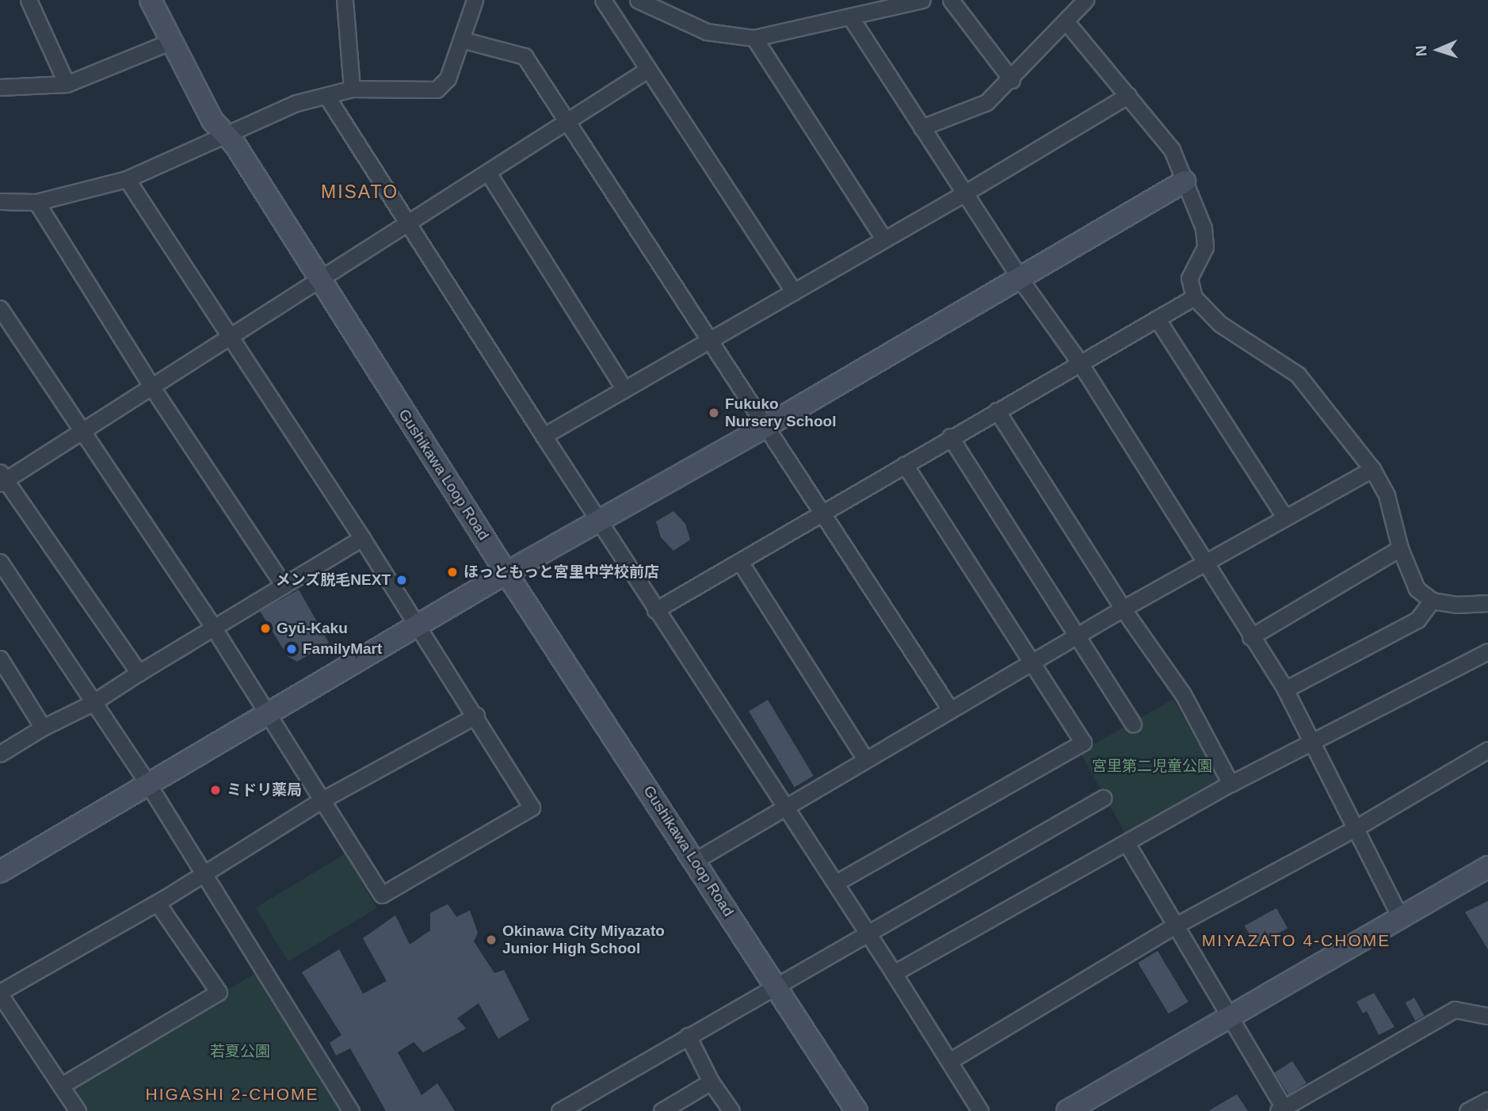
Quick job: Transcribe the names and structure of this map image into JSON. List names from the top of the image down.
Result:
{
  "streets": {
    "street": ["Gushikawa Loop Road"]
  },
  "districts": ["MISATO", "MIYAZATO 4-CHOME", "HIGASHI 2-CHOME"],
  "parks": ["宮里第二児童公園", "若夏公園"],
  "places": [
    "Fukuko Nursery School",
    "ほっともっと宮里中学校前店",
    "メンズ脱毛NEXT",
    "Gyū-Kaku",
    "FamilyMart",
    "ミドリ薬局",
    "Okinawa City Miyazato Junior High School"
  ],
  "north": "left"
}
